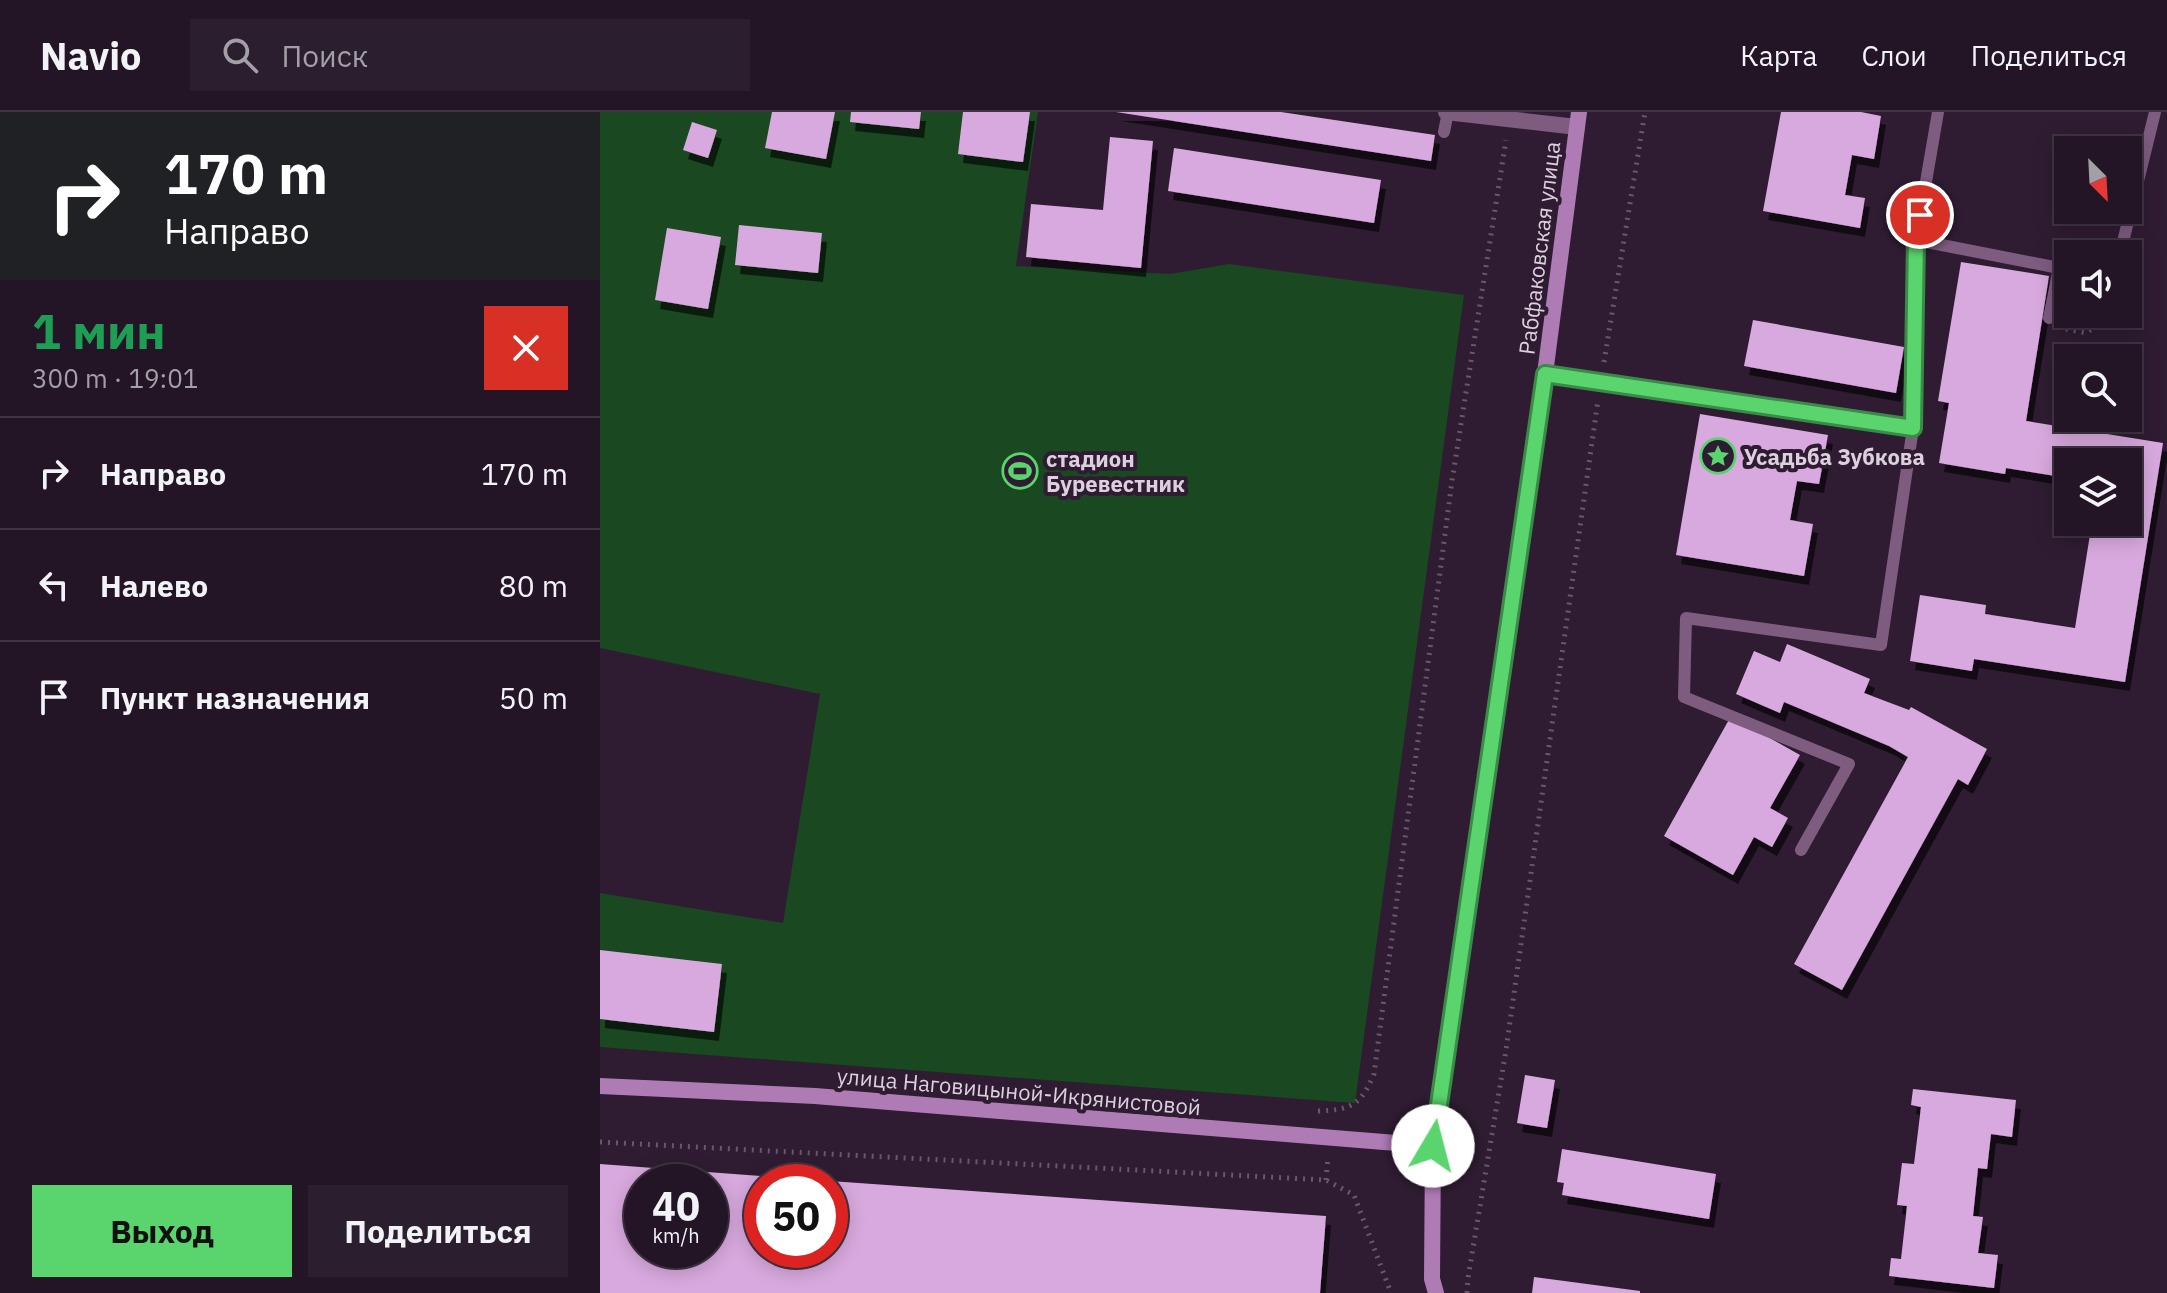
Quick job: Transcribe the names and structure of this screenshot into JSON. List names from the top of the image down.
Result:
{
  "streets": {
    "main road": ["Рабфаковская улица", "улица Наговицыной-Икрянистовой"]
  },
  "crossings": [
    ["Рабфаковская улица", "улица Наговицыной-Икрянистовой"]
  ],
  "places": {
    "place": ["Усадьба Зубкова"],
    "sports": ["стадион Буревестник"]
  },
  "north": "bottom right",
  "page": {
    "header": "Navio",
    "search": "Поиск",
    "nav": ["Карта", "Слои", "Поделиться"],
    "turn": ["170 m", "Направо"],
    "heading": ["1 мин", "300 m · 19:01"],
    "list": [
      {
        "name": "Направо",
        "value": "170 m"
      },
      {
        "name": "Налево",
        "value": "80 m"
      },
      {
        "name": "Пункт назначения",
        "value": "50 m"
      }
    ],
    "speed": "40 km/h",
    "limit": "50",
    "buttons": ["Выход", "Поделиться"]
  }
}
